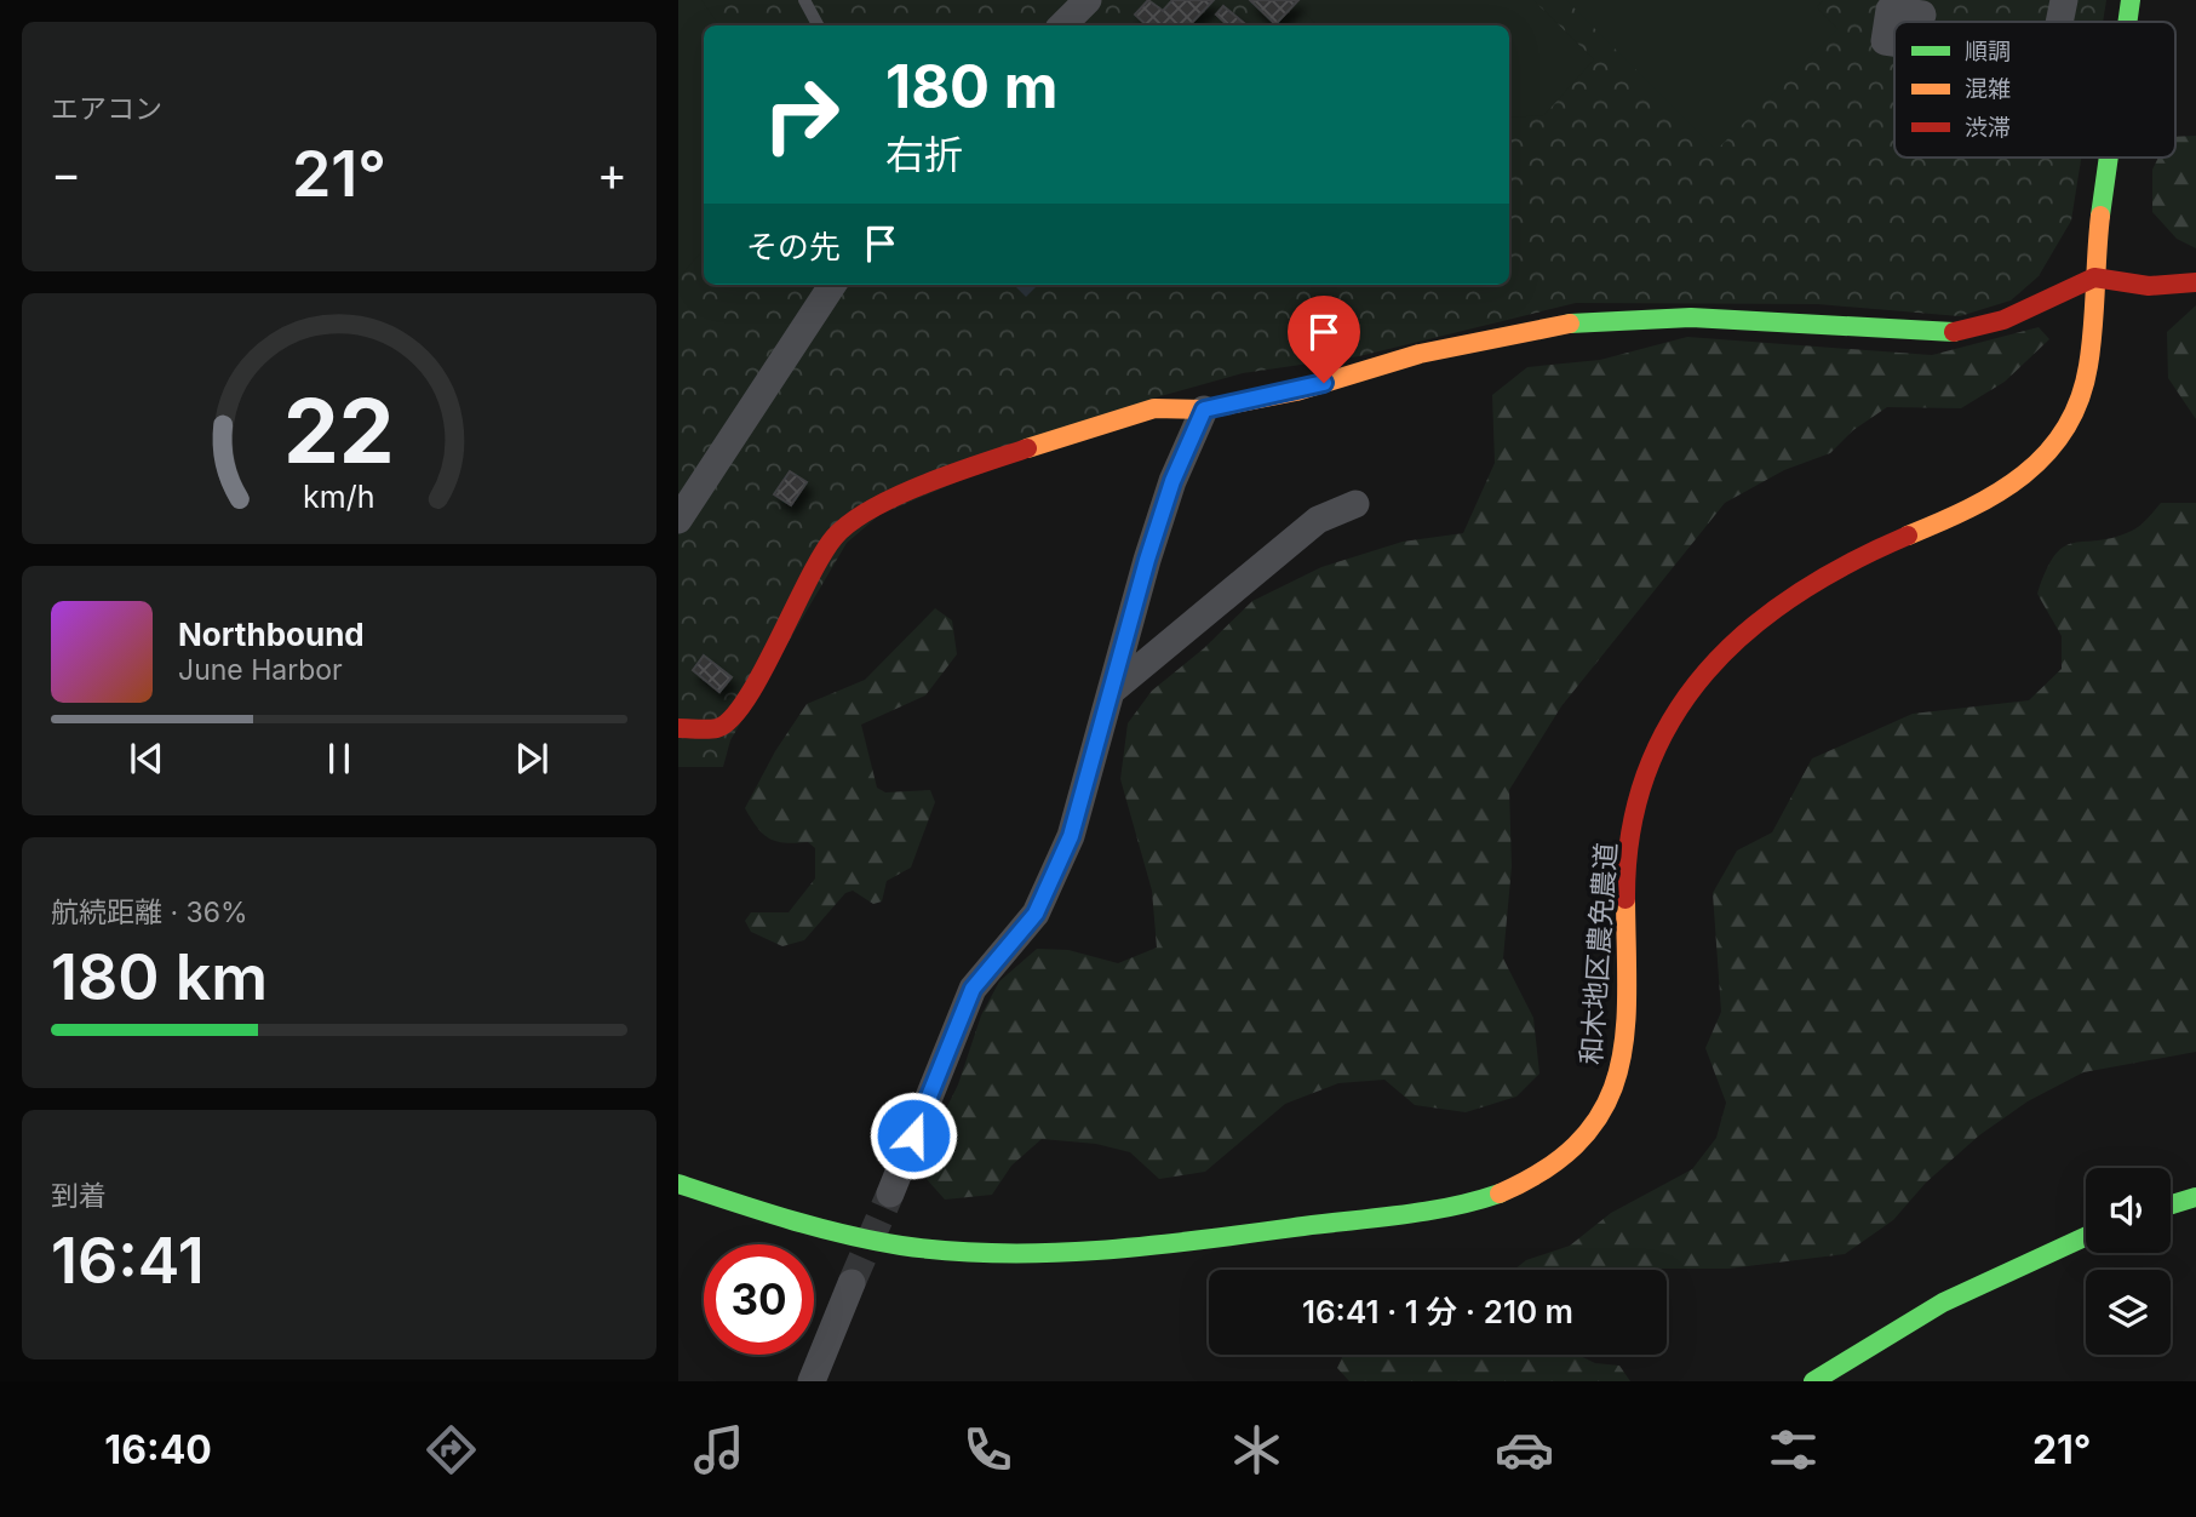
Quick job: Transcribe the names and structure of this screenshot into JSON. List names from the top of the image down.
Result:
{
  "streets": {
    "main road": ["和木地区農免農道"]
  },
  "legend": ["順調", "混雑", "渋滞"],
  "page": {
    "tile": [
      "エアコン",
      ["航続距離 · 36%", "180 km"],
      ["到着", "16:41"]
    ],
    "turn": ["180 m", "右折"],
    "heat": ["−", "21°", "+"],
    "then": "その先",
    "song": ["Northbound", "June Harbor"],
    "limit": "30",
    "trip": "16:41 · 1 分 · 210 m",
    "tabs": ["16:40", "21°"],
    "gauge": ["22", "km/h"]
  }
}
